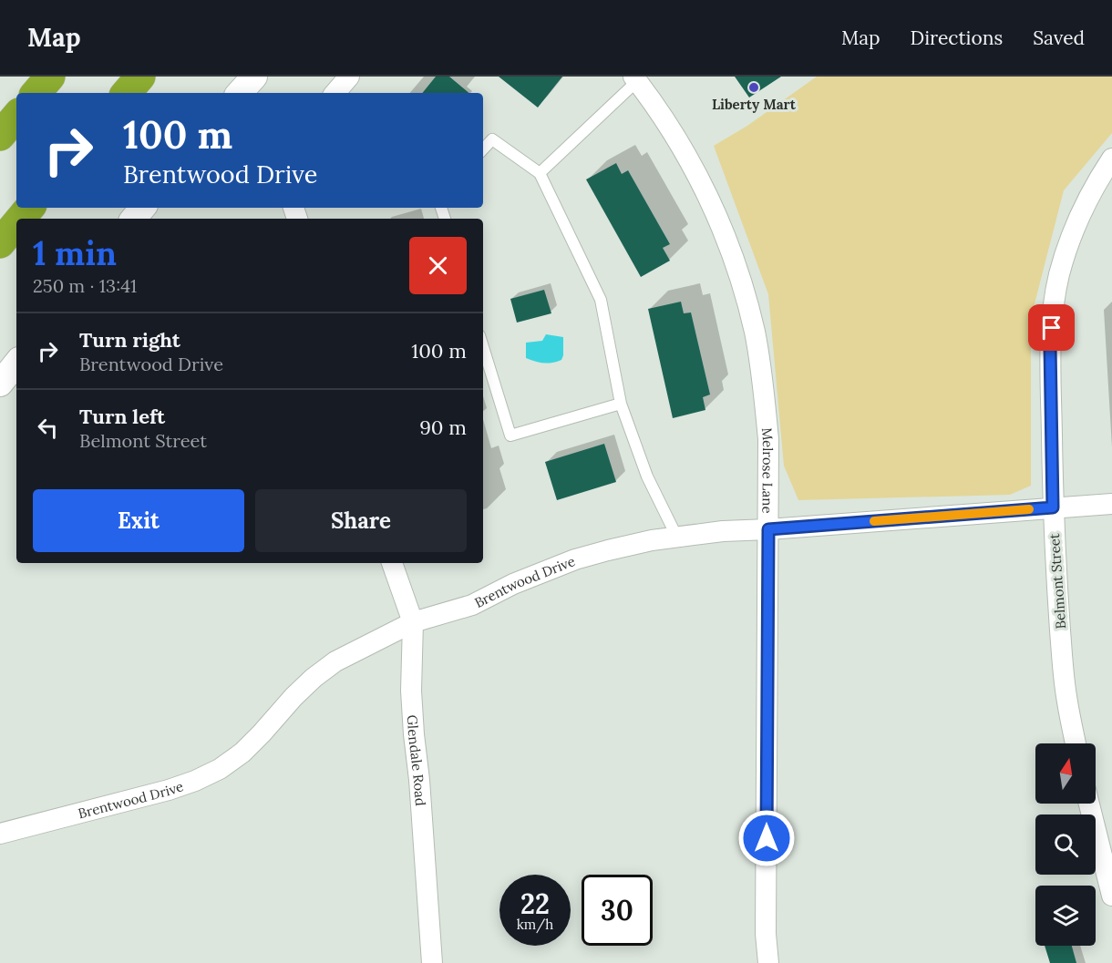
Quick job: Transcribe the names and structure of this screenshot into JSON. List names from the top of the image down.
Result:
{
  "streets": {
    "street": [
      "Melrose Lane",
      "Brentwood Drive",
      "Belmont Street",
      "Glendale Road"
    ]
  },
  "crossings": [
    ["Melrose Lane", "Brentwood Drive"],
    ["Brentwood Drive", "Belmont Street"],
    ["Brentwood Drive", "Glendale Road"]
  ],
  "places": ["Liberty Mart"],
  "north": "top",
  "page": {
    "header": "Map",
    "nav": ["Map", "Directions", "Saved"],
    "turn": ["100 m", "Brentwood Drive"],
    "heading": ["1 min", "250 m · 13:41"],
    "list": [
      {
        "name": "Turn right",
        "note": "Brentwood Drive",
        "value": "100 m"
      },
      {
        "name": "Turn left",
        "note": "Belmont Street",
        "value": "90 m"
      }
    ],
    "buttons": ["Exit", "Share"],
    "speed": "22 km/h",
    "limit": "30"
  }
}
